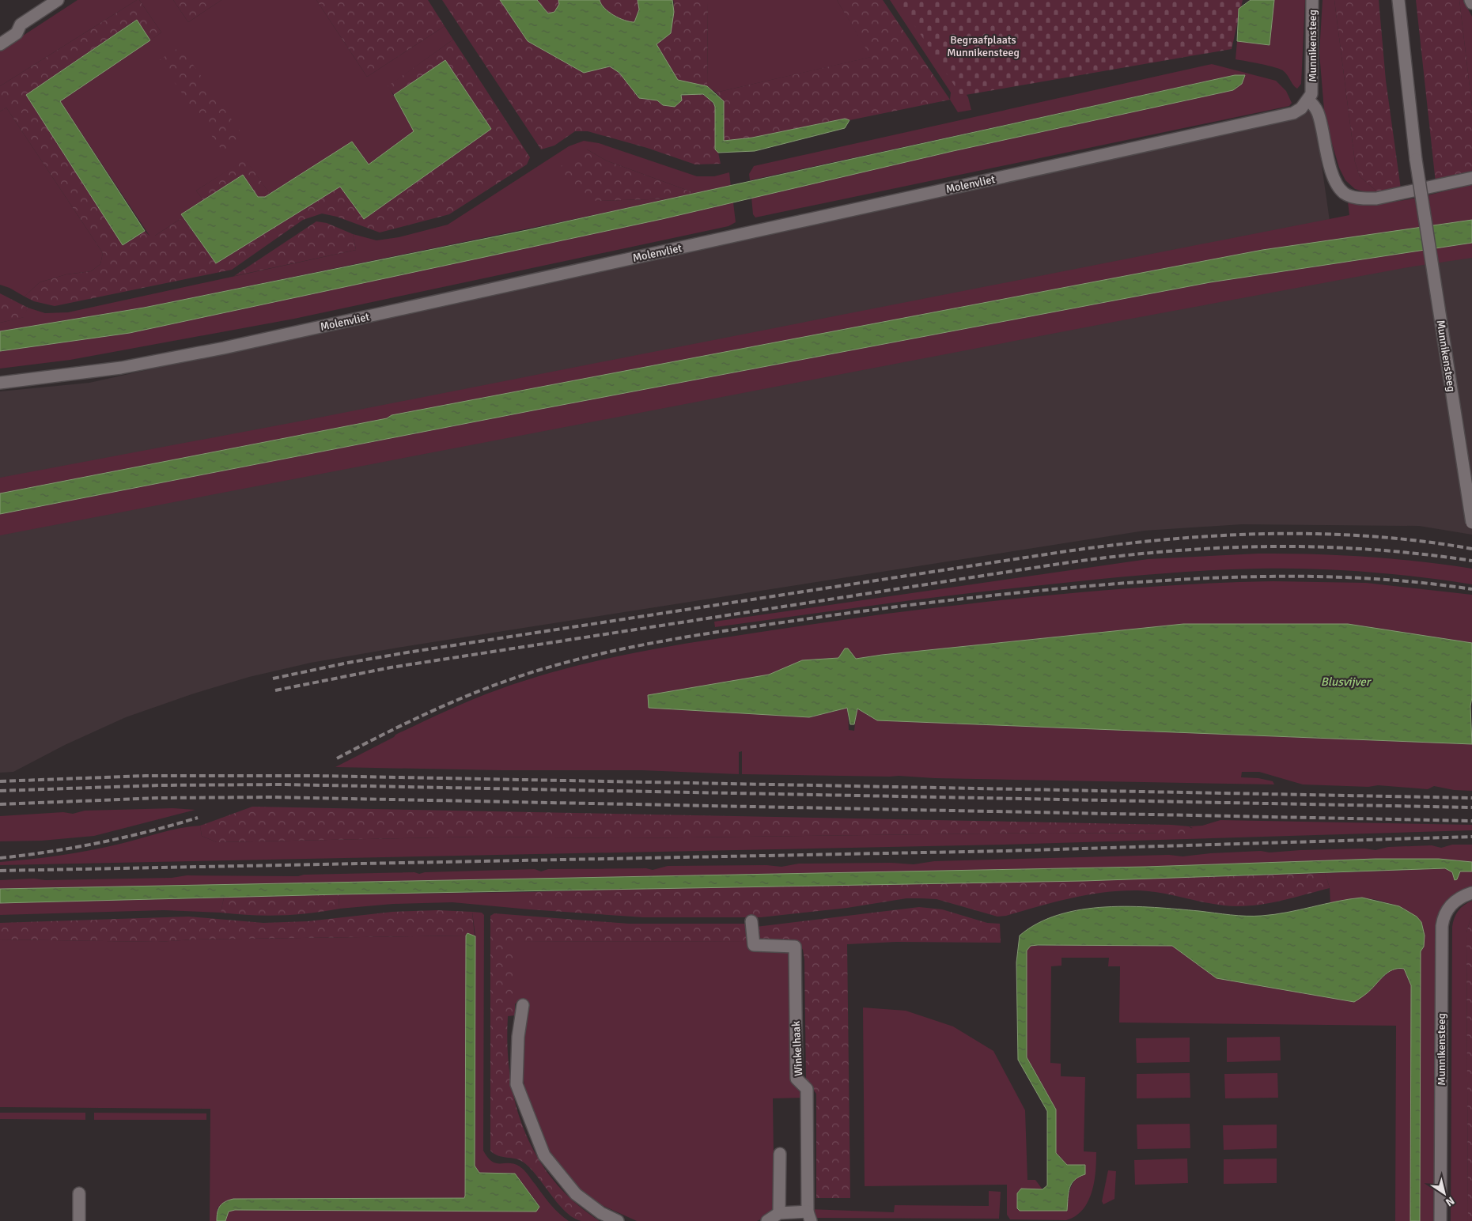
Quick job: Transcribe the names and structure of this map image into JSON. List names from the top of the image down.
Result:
{
  "streets": {
    "street": ["Munnikensteeg", "Molenvliet", "Winkelhaak"]
  },
  "crossings": [
    ["Munnikensteeg", "Molenvliet"]
  ],
  "water": ["Blusvijver"],
  "parks": ["Begraafplaats Munnikensteeg"],
  "north": "bottom right"
}
